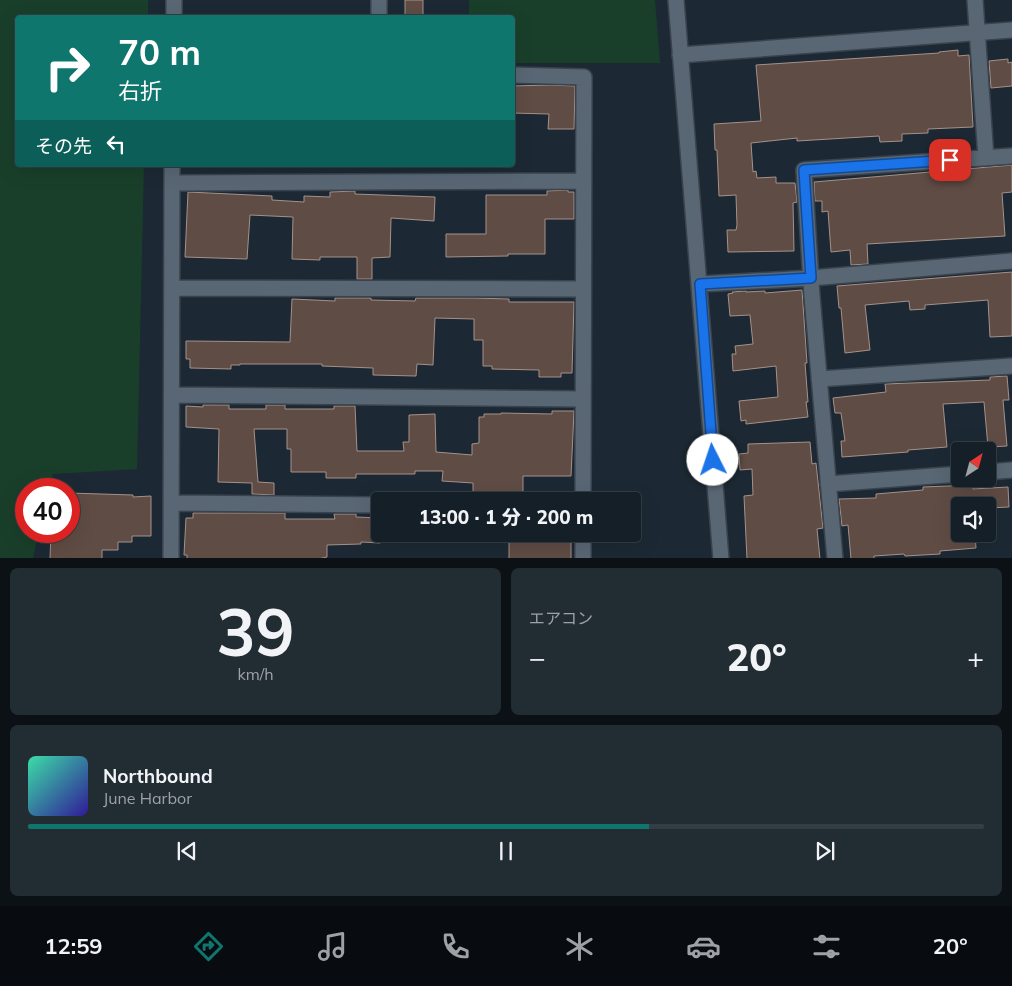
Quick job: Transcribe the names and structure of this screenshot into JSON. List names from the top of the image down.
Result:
{
  "north": "top right",
  "page": {
    "turn": ["70 m", "右折"],
    "then": "その先",
    "limit": "40",
    "trip": "13:00 · 1 分 · 200 m",
    "tile": [
      ["39", "km/h"],
      "エアコン"
    ],
    "heat": ["−", "20°", "+"],
    "song": ["Northbound", "June Harbor"],
    "tabs": ["12:59", "20°"]
  }
}
